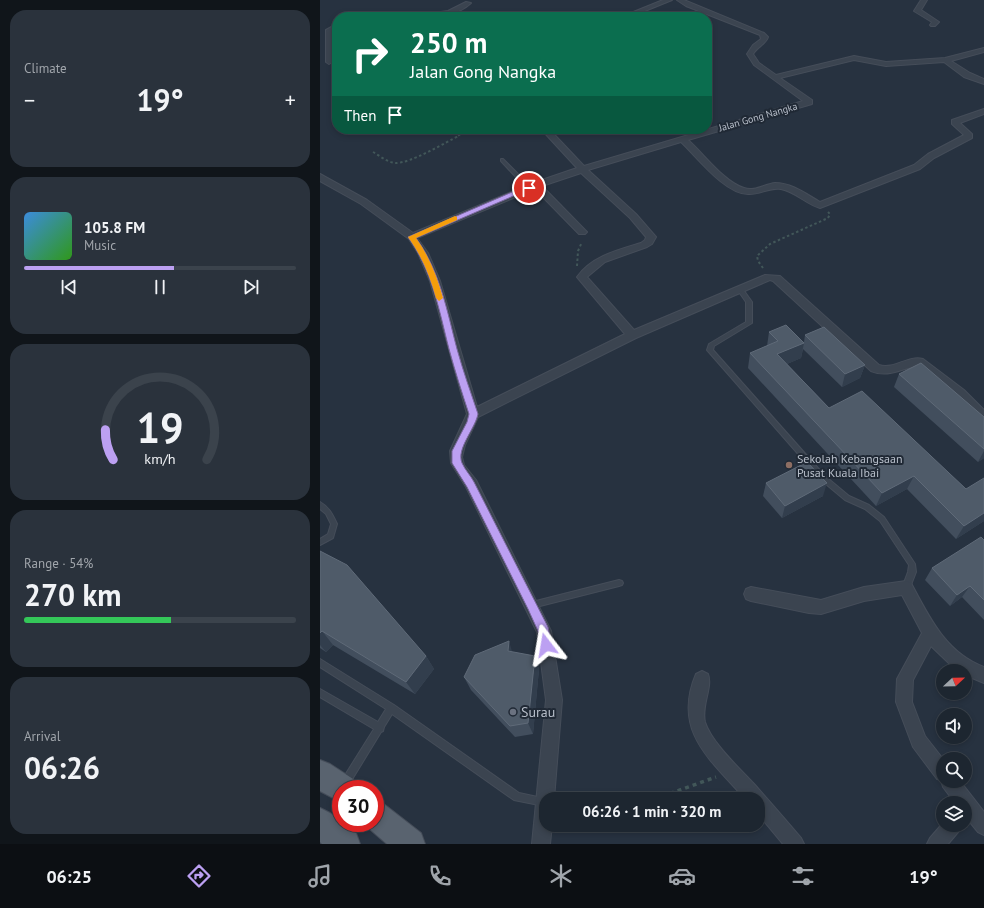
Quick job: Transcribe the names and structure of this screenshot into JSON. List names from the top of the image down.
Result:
{
  "streets": {
    "street": ["Jalan Gong Nangka"]
  },
  "places": ["Sekolah Kebangsaan Pusat Kuala Ibai", "Surau"],
  "north": "right",
  "page": {
    "tile": [
      "Climate",
      ["Range · 54%", "270 km"],
      ["Arrival", "06:26"]
    ],
    "turn": ["250 m", "Jalan Gong Nangka"],
    "heat": ["−", "19°", "+"],
    "then": "Then",
    "song": ["105.8 FM", "Music"],
    "limit": "30",
    "trip": "06:26 · 1 min · 320 m",
    "tabs": ["06:25", "19°"],
    "gauge": ["19", "km/h"]
  }
}
